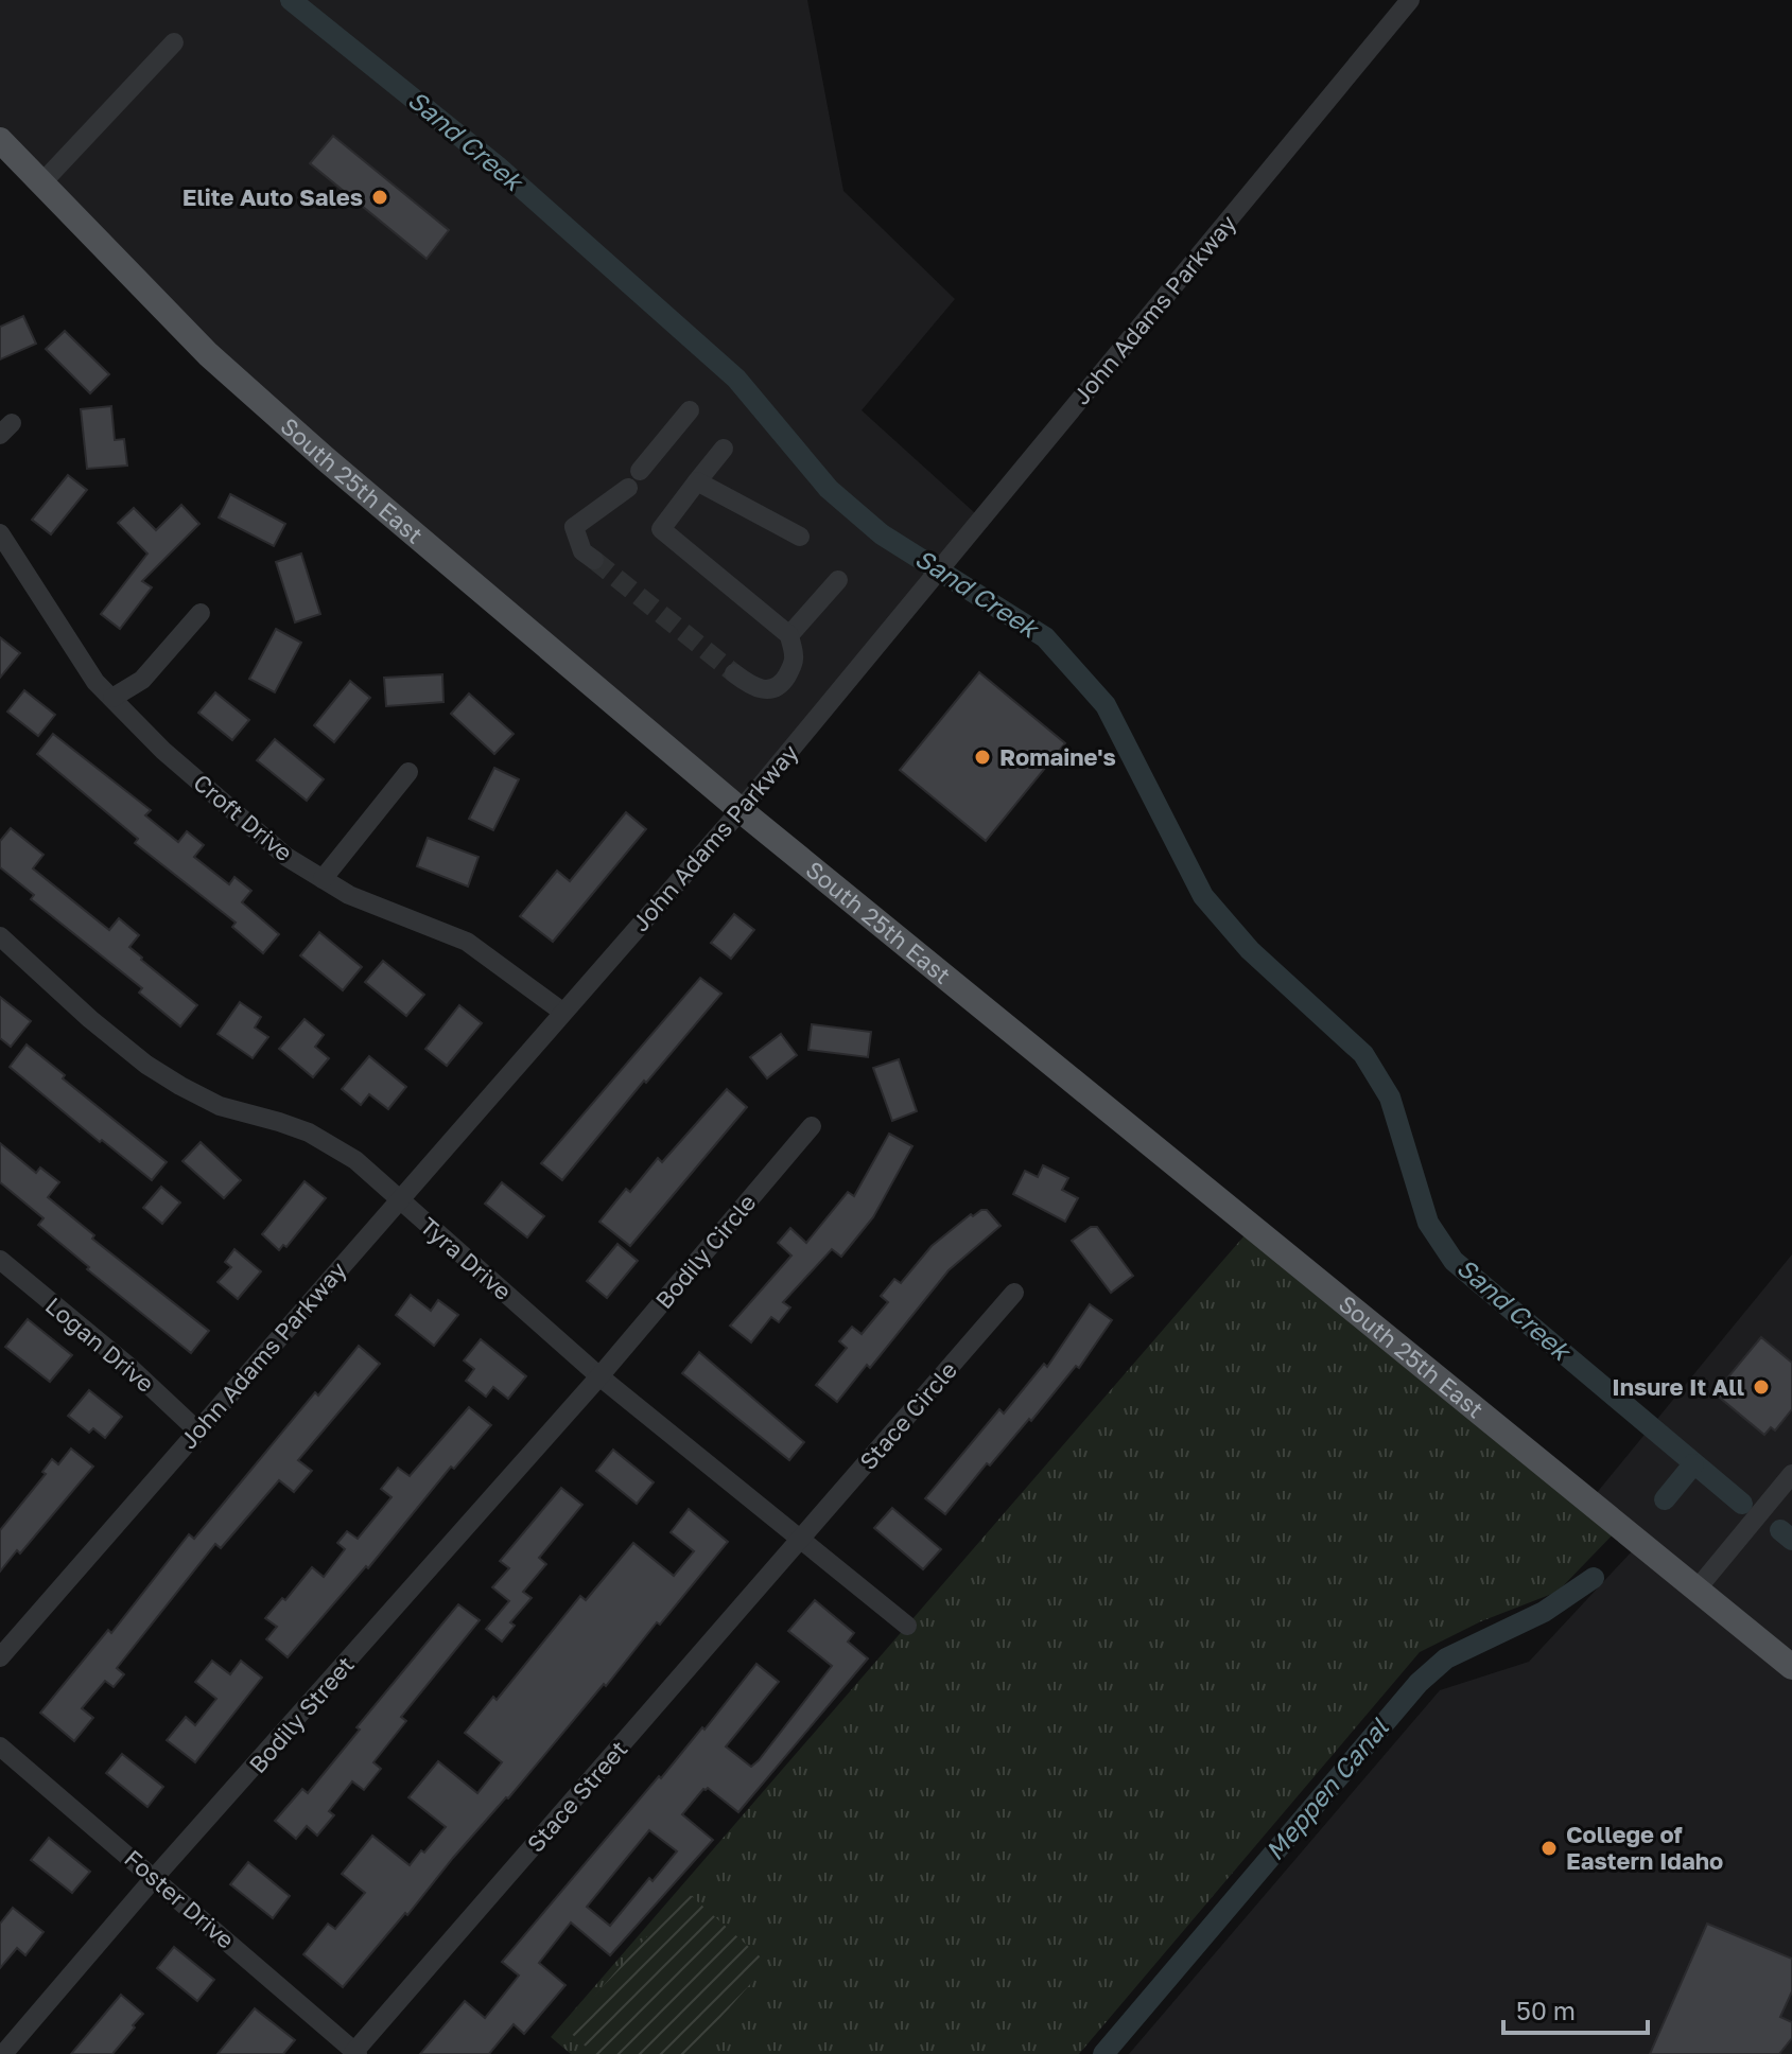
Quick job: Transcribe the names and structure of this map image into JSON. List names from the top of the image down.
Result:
{
  "streets": {
    "main road": ["South 25th East"],
    "street": [
      "John Adams Parkway",
      "Croft Drive",
      "Bodily Circle",
      "Tyra Drive",
      "Logan Drive",
      "Stace Circle",
      "Bodily Street",
      "Stace Street",
      "Foster Drive"
    ]
  },
  "crossings": [
    ["John Adams Parkway", "South 25th East"],
    ["John Adams Parkway", "Croft Drive"],
    ["John Adams Parkway", "Tyra Drive"],
    ["John Adams Parkway", "Logan Drive"],
    ["Bodily Circle", "Tyra Drive"],
    ["Bodily Circle", "Bodily Street"],
    ["Tyra Drive", "Stace Circle"],
    ["Tyra Drive", "Bodily Street"],
    ["Tyra Drive", "Stace Street"],
    ["Stace Circle", "Stace Street"],
    ["Bodily Street", "Foster Drive"],
    ["Stace Street", "Foster Drive"]
  ],
  "water": ["Sand Creek", "Meppen Canal"],
  "places": [
    "Elite Auto Sales",
    "Romaine's",
    "Insure It All",
    "College of Eastern Idaho"
  ],
  "scale_bar": "50 m"
}
